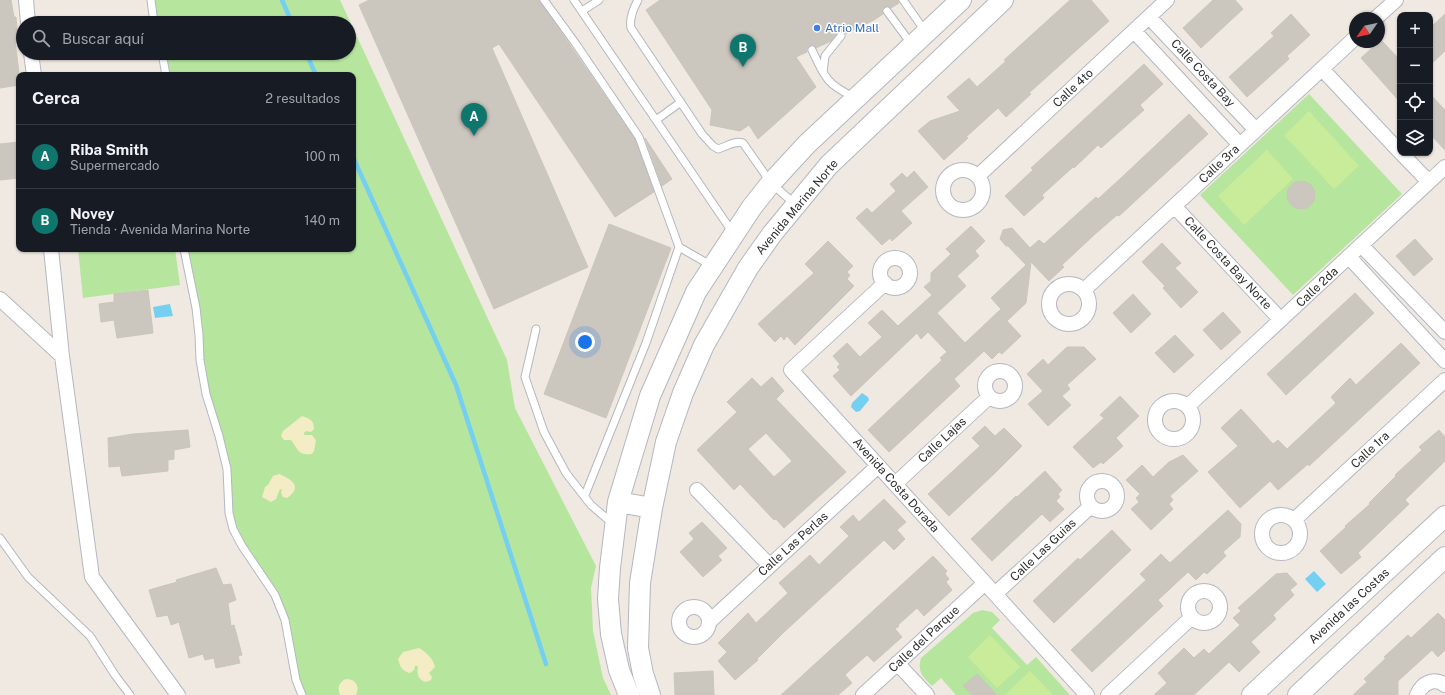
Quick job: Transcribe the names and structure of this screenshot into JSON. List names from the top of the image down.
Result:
{
  "streets": {
    "main road": ["Avenida Marina Norte", "Avenida las Costas"],
    "street": [
      "Calle Costa Bay",
      "Calle 4to",
      "Calle 3ra",
      "Calle Costa Bay Norte",
      "Calle 2da",
      "Calle Lajas",
      "Calle 1ra",
      "Avenida Costa Dorada",
      "Calle Las Perlas",
      "Calle Las Guias",
      "Calle del Parque"
    ]
  },
  "crossings": [
    ["Calle Costa Bay", "Calle 4to"],
    ["Calle Costa Bay", "Calle 3ra"],
    ["Calle 3ra", "Calle Costa Bay Norte"],
    ["Calle Costa Bay Norte", "Calle 2da"],
    ["Calle Lajas", "Avenida Costa Dorada"],
    ["Avenida Costa Dorada", "Calle Las Perlas"],
    ["Avenida Costa Dorada", "Calle Las Guias"],
    ["Avenida Costa Dorada", "Calle del Parque"]
  ],
  "places": ["Atrio Mall"],
  "north": "bottom left",
  "page": {
    "map_buttons": ["+", "−"],
    "search": "Buscar aquí",
    "pins": ["B", "A"],
    "heading": ["Cerca", "2 resultados"],
    "list": [
      {
        "mark": "A",
        "name": "Riba Smith",
        "note": "Supermercado",
        "value": "100 m"
      },
      {
        "mark": "B",
        "name": "Novey",
        "note": "Tienda · Avenida Marina Norte",
        "value": "140 m"
      }
    ]
  }
}
